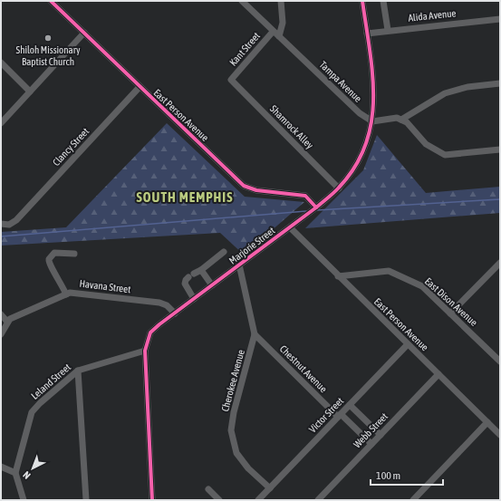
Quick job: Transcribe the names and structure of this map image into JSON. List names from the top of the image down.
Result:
{
  "streets": {
    "street": [
      "Alida Avenue",
      "Kant Street",
      "Tampa Avenue",
      "East Person Avenue",
      "Shamrock Alley",
      "Clancy Street",
      "Marjorie Street",
      "Havana Street",
      "East Dison Avenue",
      "Chestnut Avenue",
      "Cherokee Avenue",
      "Leland Street",
      "Victor Street",
      "Webb Street"
    ]
  },
  "crossings": [
    ["Alida Avenue", "Marjorie Street"],
    ["Kant Street", "Tampa Avenue"],
    ["Kant Street", "Shamrock Alley"],
    ["Tampa Avenue", "Marjorie Street"],
    ["East Person Avenue", "Clancy Street"],
    ["East Person Avenue", "Marjorie Street"],
    ["East Person Avenue", "East Dison Avenue"],
    ["East Person Avenue", "Victor Street"],
    ["East Person Avenue", "Webb Street"],
    ["Shamrock Alley", "Marjorie Street"],
    ["Marjorie Street", "Havana Street"],
    ["Marjorie Street", "Cherokee Avenue"],
    ["Marjorie Street", "Leland Street"],
    ["Chestnut Avenue", "Cherokee Avenue"],
    ["Chestnut Avenue", "Victor Street"],
    ["Chestnut Avenue", "Webb Street"],
    ["Cherokee Avenue", "Victor Street"]
  ],
  "districts": ["SOUTH MEMPHIS"],
  "places": ["Shiloh Missionary Baptist Church"],
  "scale_bar": "100 m",
  "north": "bottom left"
}
